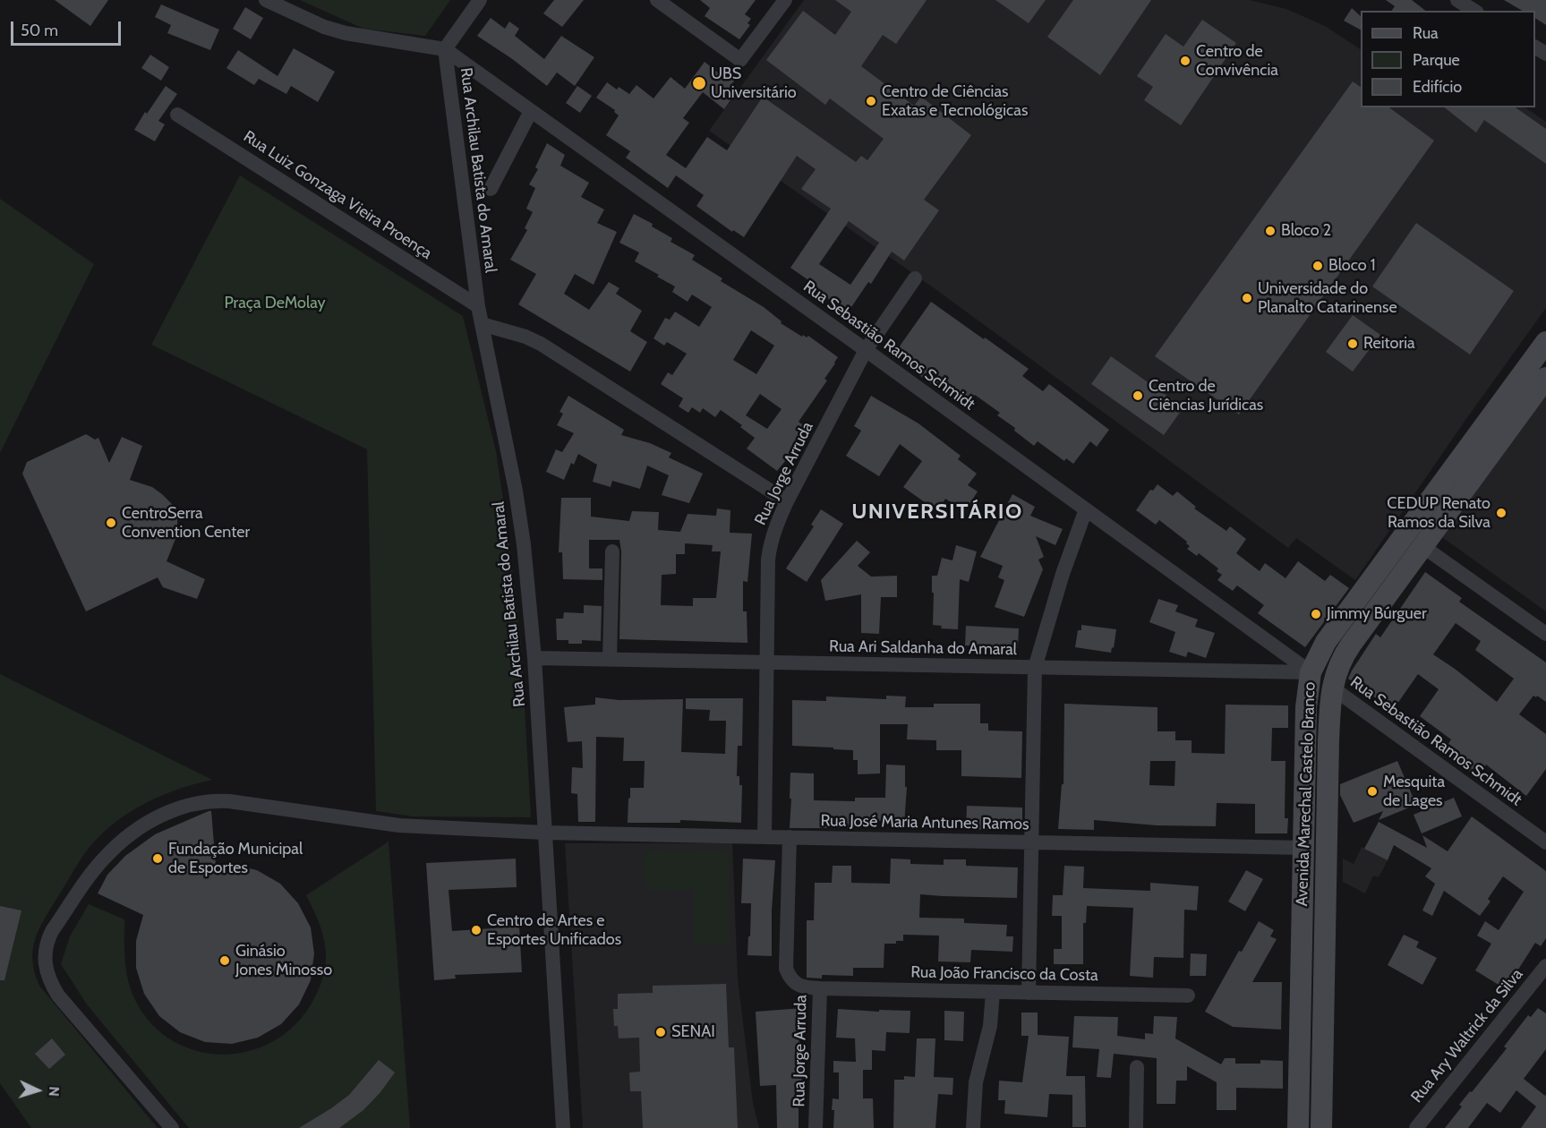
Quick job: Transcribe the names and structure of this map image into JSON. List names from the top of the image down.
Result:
{
  "streets": {
    "main road": ["Avenida Marechal Castelo Branco"],
    "street": [
      "Rua Archilau Batista do Amaral",
      "Rua Luiz Gonzaga Vieira Proença",
      "Rua Sebastião Ramos Schmidt",
      "Rua Jorge Arruda",
      "Rua Ari Saldanha do Amaral",
      "Rua José Maria Antunes Ramos",
      "Rua João Francisco da Costa",
      "Rua Ary Waltrick da Silva"
    ]
  },
  "crossings": [
    ["Rua Archilau Batista do Amaral", "Rua Luiz Gonzaga Vieira Proença"],
    ["Rua Archilau Batista do Amaral", "Rua Sebastião Ramos Schmidt"],
    ["Rua Archilau Batista do Amaral", "Rua Ari Saldanha do Amaral"],
    ["Rua Archilau Batista do Amaral", "Rua José Maria Antunes Ramos"],
    ["Rua Sebastião Ramos Schmidt", "Rua Jorge Arruda"],
    ["Rua Sebastião Ramos Schmidt", "Rua Ari Saldanha do Amaral"],
    ["Rua Sebastião Ramos Schmidt", "Avenida Marechal Castelo Branco"],
    ["Rua Jorge Arruda", "Rua Ari Saldanha do Amaral"],
    ["Rua Jorge Arruda", "Rua José Maria Antunes Ramos"],
    ["Rua Jorge Arruda", "Rua João Francisco da Costa"],
    ["Rua Ari Saldanha do Amaral", "Avenida Marechal Castelo Branco"],
    ["Avenida Marechal Castelo Branco", "Rua José Maria Antunes Ramos"]
  ],
  "districts": ["UNIVERSITÁRIO"],
  "parks": ["Praça DeMolay"],
  "places": [
    "Centro de Convivência",
    "UBS Universitário",
    "Centro de Ciências Exatas e Tecnológicas",
    "Bloco 2",
    "Bloco 1",
    "Universidade do Planalto Catarinense",
    "Reitoria",
    "Centro de Ciências Jurídicas",
    "CEDUP Renato Ramos da Silva",
    "CentroSerra Convention Center",
    "Jimmy Búrguer",
    "Mesquita de Lages",
    "Fundação Municipal de Esportes",
    "Centro de Artes e Esportes Unificados",
    "Ginásio Jones Minosso",
    "SENAI"
  ],
  "legend": ["Rua", "Parque", "Edifício"],
  "scale_bar": "50 m",
  "north": "right"
}
